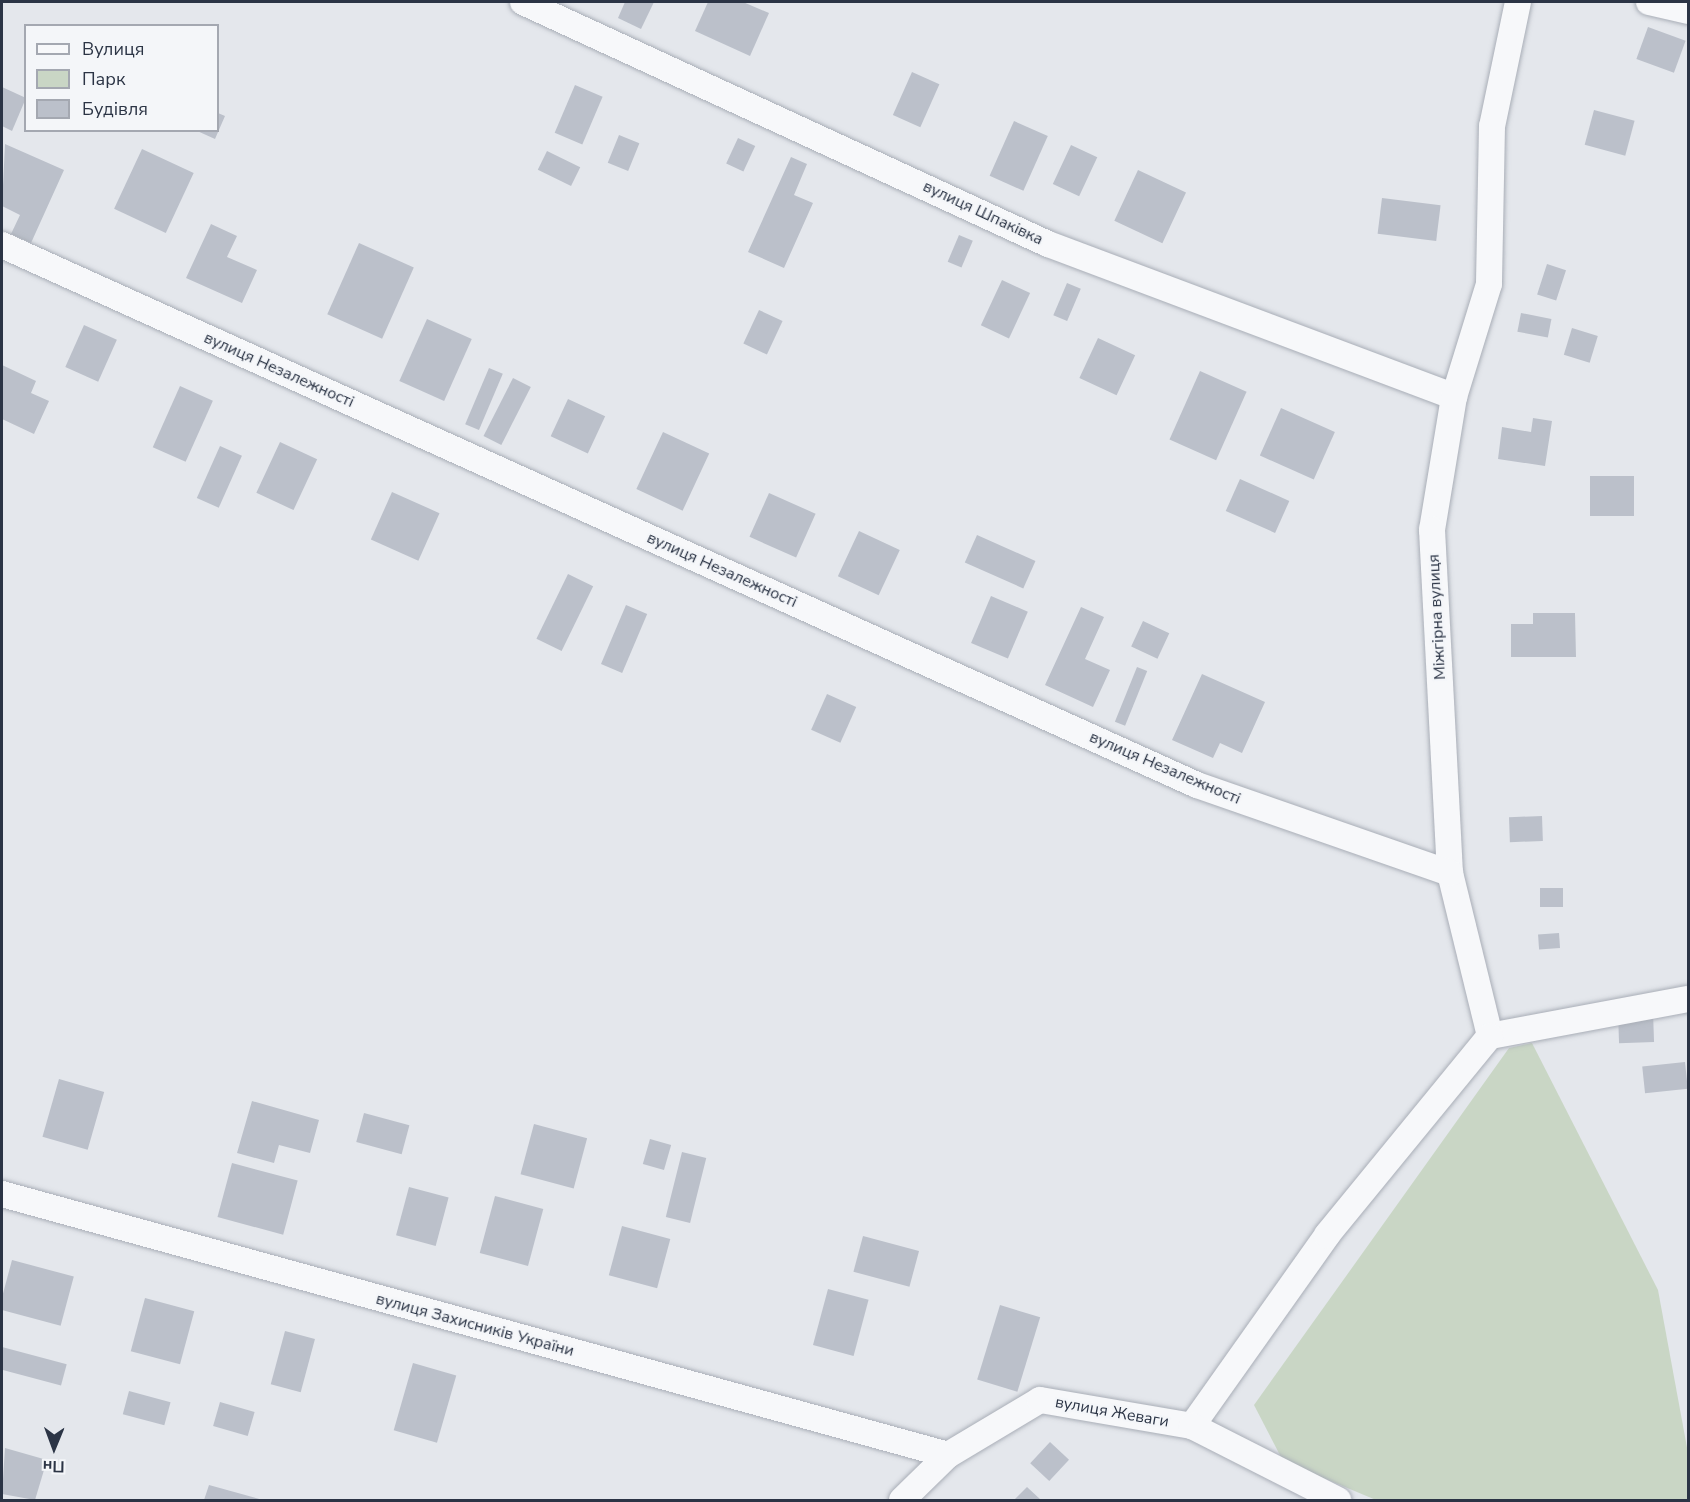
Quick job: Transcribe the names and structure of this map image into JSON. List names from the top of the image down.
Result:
{
  "streets": {
    "street": [
      "вулиця Шпаківка",
      "вулиця Незалежності",
      "Міжгірна вулиця",
      "вулиця Захисників України",
      "вулиця Жеваги"
    ]
  },
  "crossings": [
    ["вулиця Шпаківка", "Міжгірна вулиця"],
    ["вулиця Незалежності", "Міжгірна вулиця"],
    ["вулиця Захисників України", "вулиця Жеваги"]
  ],
  "legend": ["Вулиця", "Парк", "Будівля"],
  "north": "bottom"
}
